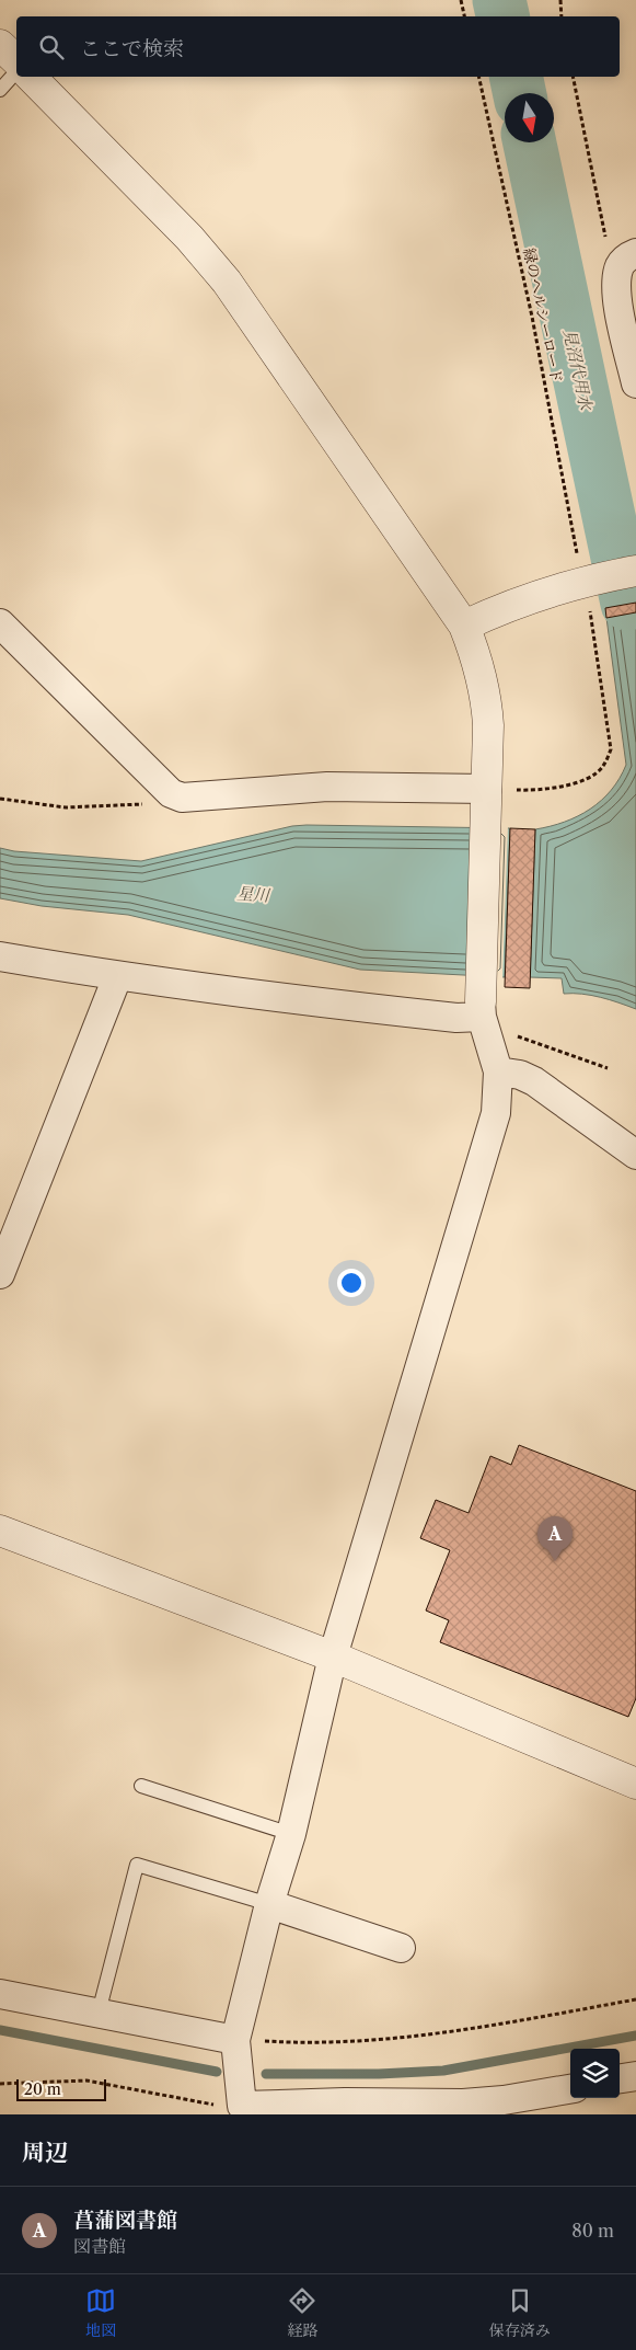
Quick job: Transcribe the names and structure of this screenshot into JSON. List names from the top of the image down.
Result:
{
  "streets": {
    "path": ["緑のヘルシーロード"]
  },
  "water": ["見沼代用水", "星川"],
  "scale_bar": "20 m",
  "north": "bottom",
  "page": {
    "search": "ここで検索",
    "pins": "A",
    "scale": "20 m",
    "heading": "周辺",
    "list": [
      {
        "mark": "A",
        "name": "菖蒲図書館",
        "note": "図書館",
        "value": "80 m"
      }
    ],
    "nav": ["地図", "経路", "保存済み"]
  }
}
